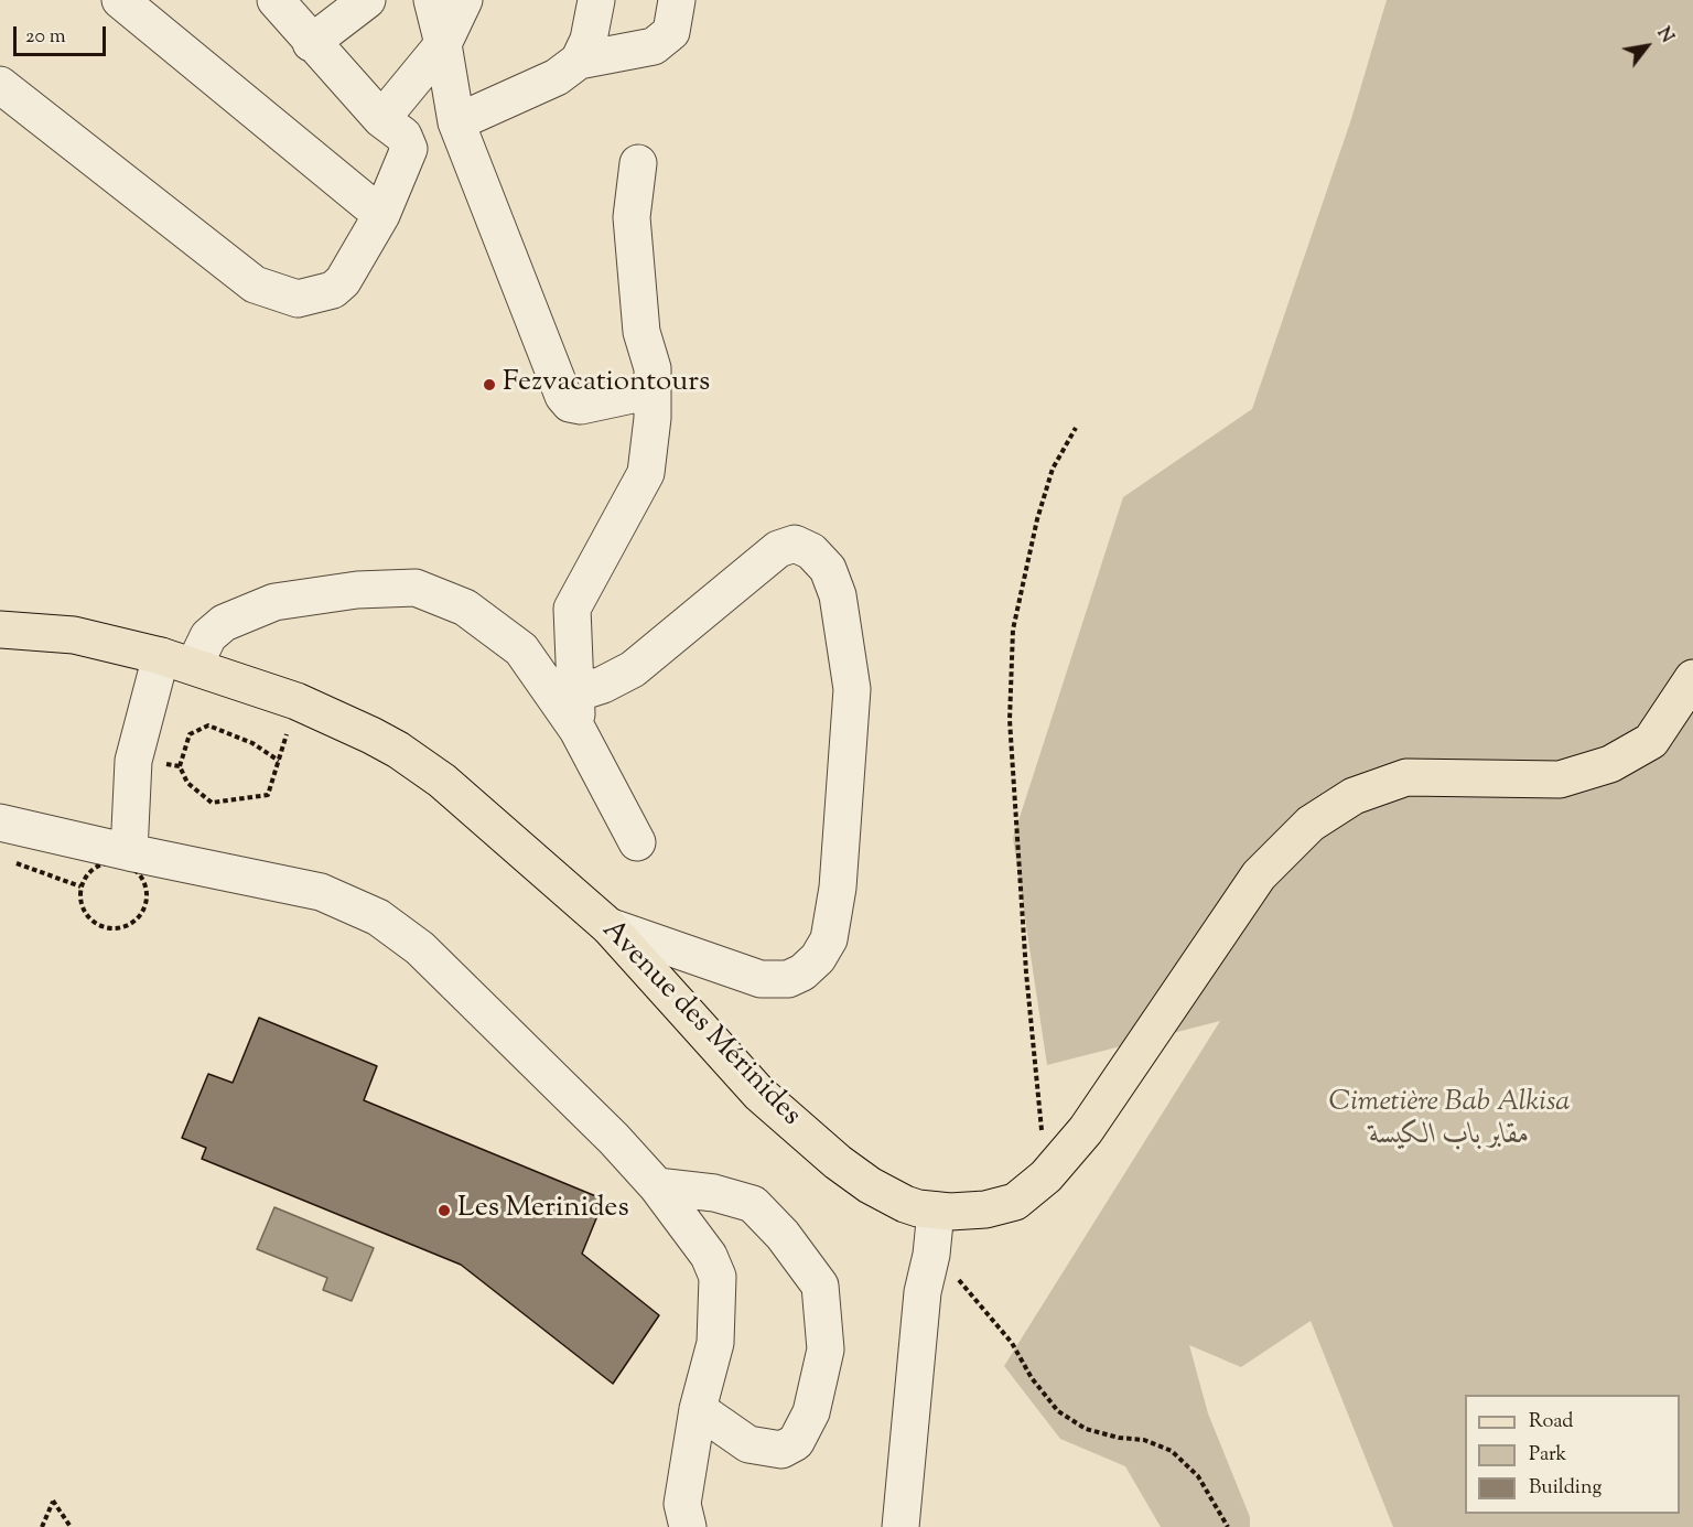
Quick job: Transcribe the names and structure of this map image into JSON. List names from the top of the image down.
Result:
{
  "streets": {
    "main road": ["Avenue des Mérinides"]
  },
  "parks": ["Cimetière Bab Alkisa مقابر باب الكيسة"],
  "places": ["Fezvacationtours", "Les Merinides"],
  "legend": ["Road", "Park", "Building"],
  "scale_bar": "20 m",
  "north": "top right"
}
